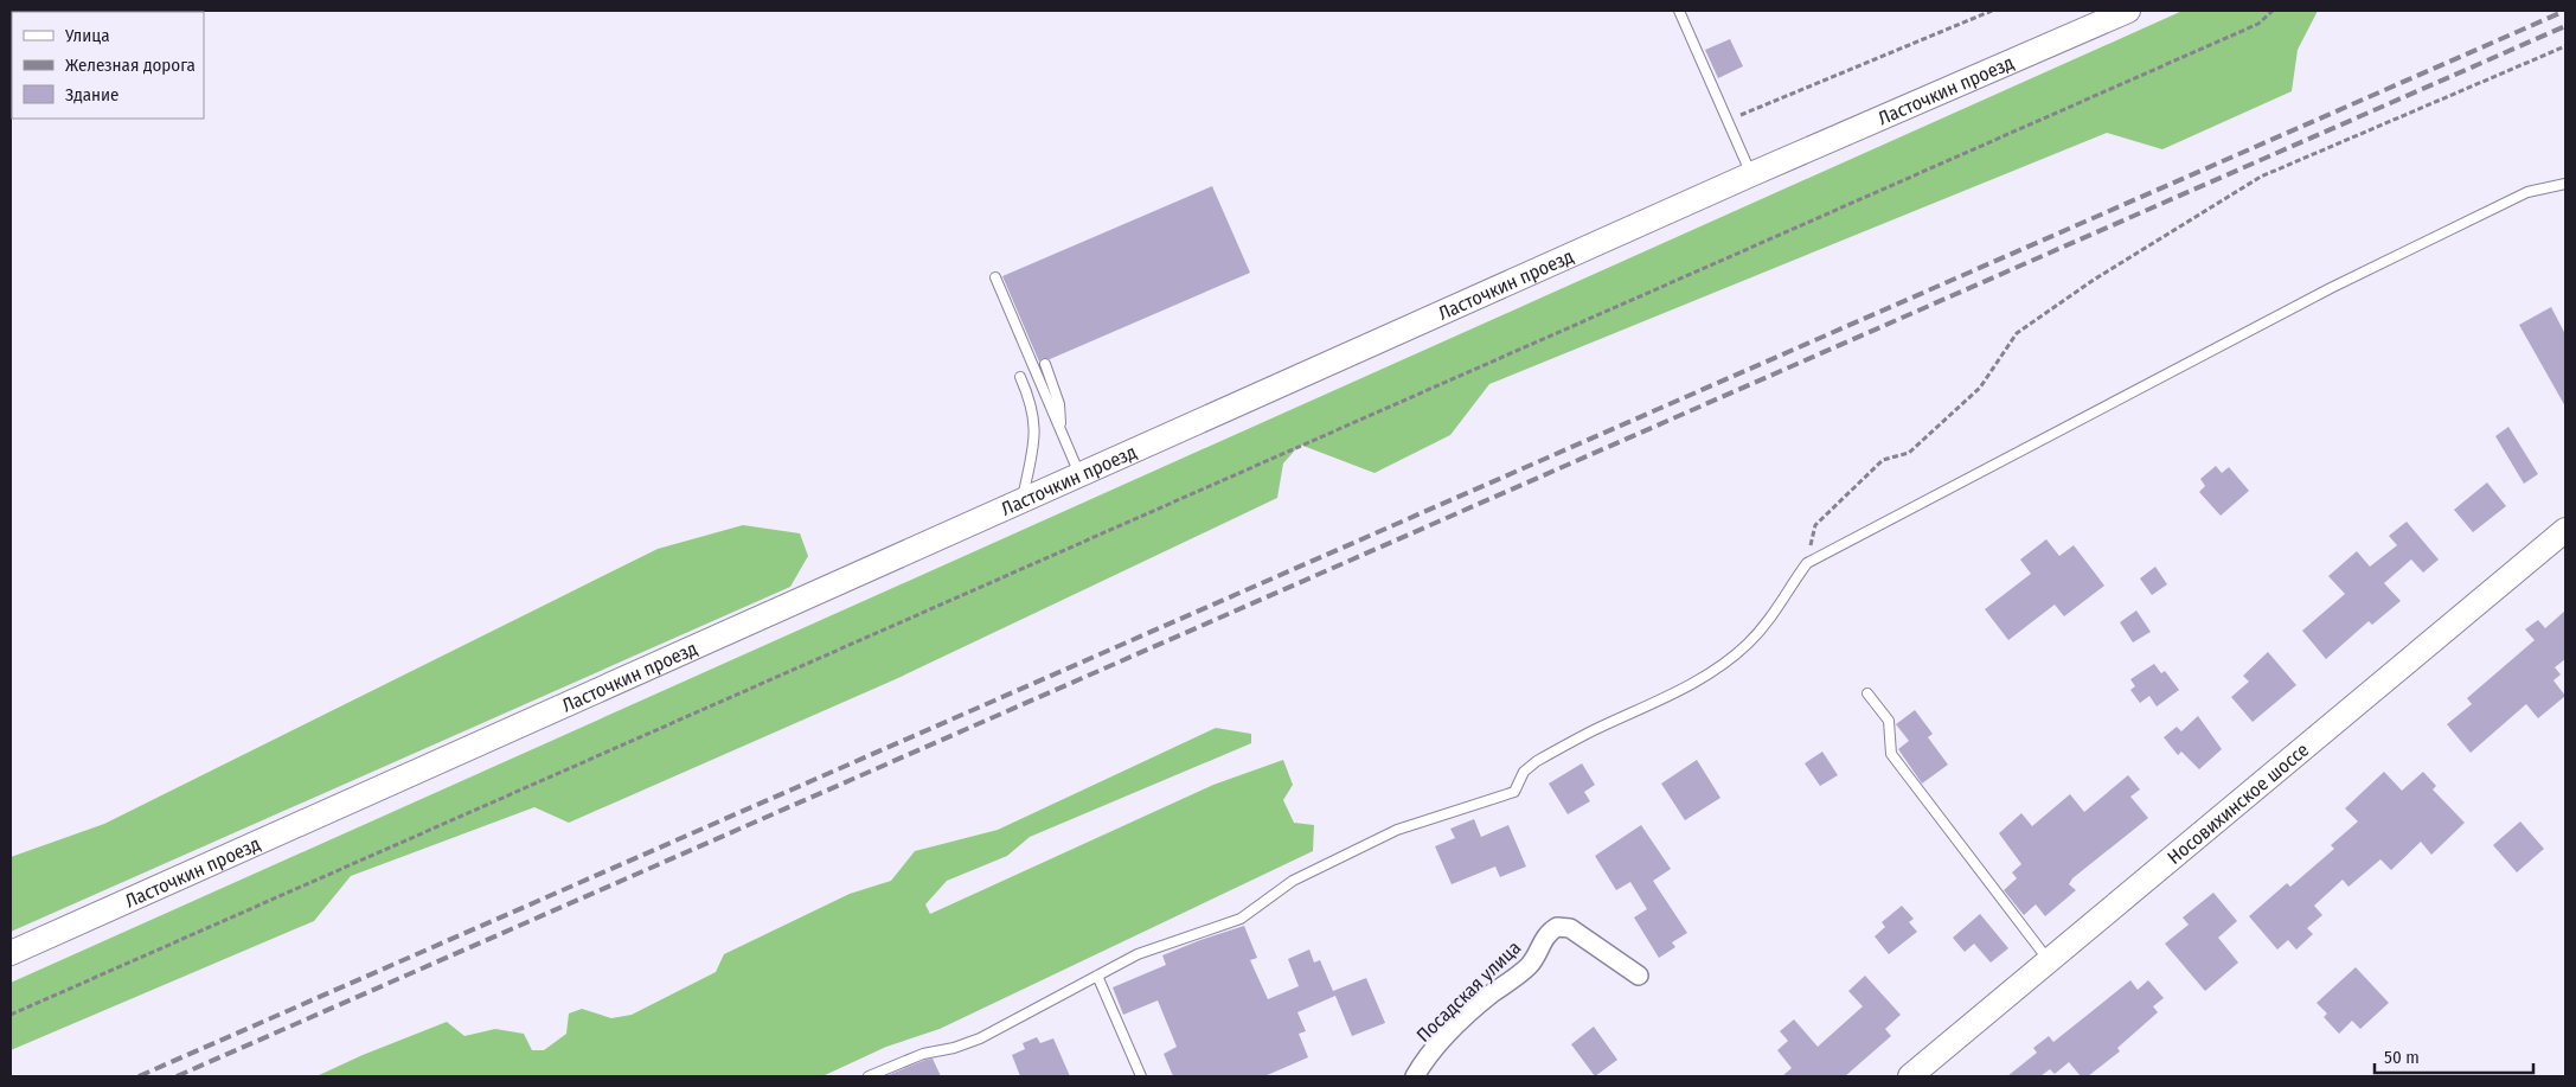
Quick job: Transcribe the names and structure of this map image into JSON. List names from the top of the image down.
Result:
{
  "streets": {
    "street": ["Ласточкин проезд", "Носовихинское шоссе", "Посадская улица"]
  },
  "legend": ["Улица", "Железная дорога", "Здание"],
  "scale_bar": "50 m"
}
